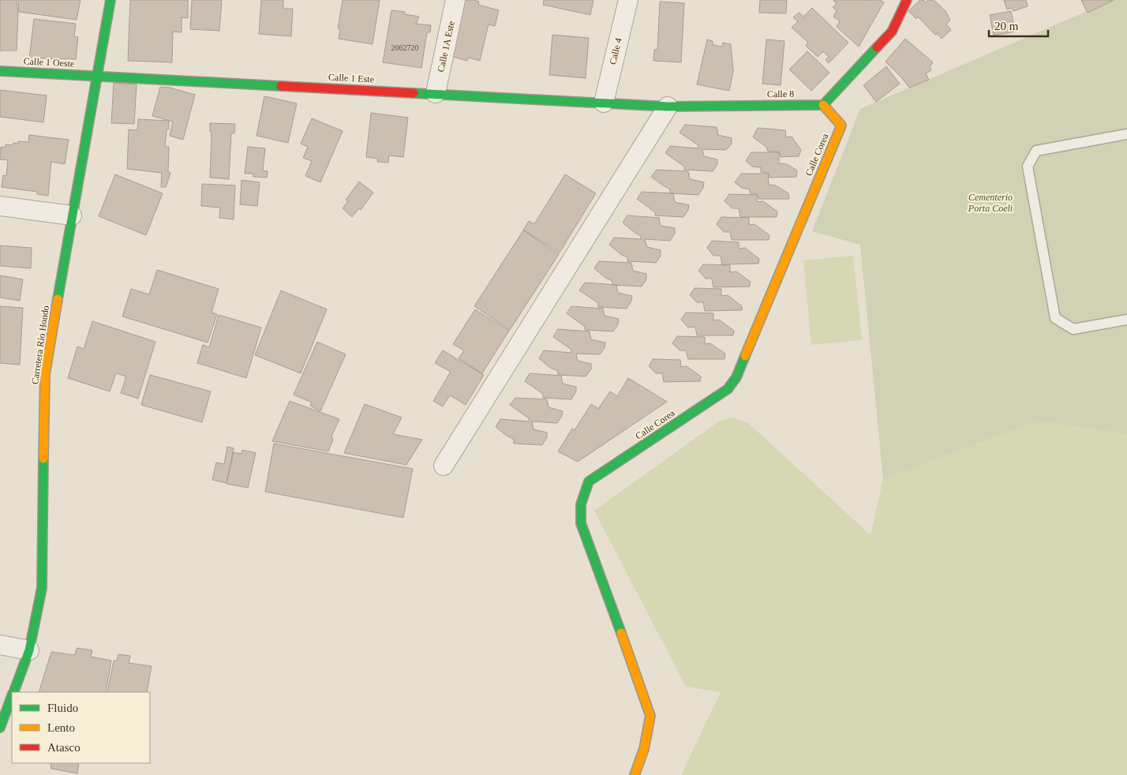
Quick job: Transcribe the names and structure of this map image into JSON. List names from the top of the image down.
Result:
{
  "streets": {
    "street": [
      "Calle 1A Este",
      "Calle 4",
      "Calle 1 Oeste",
      "Calle 1 Este",
      "Calle 8",
      "Calle Corea",
      "Carretera Río Hondo"
    ]
  },
  "crossings": [
    ["Calle 1A Este", "Calle 1 Este"],
    ["Calle 4", "Calle 1 Este"],
    ["Calle 4", "Calle 8"],
    ["Calle 1 Oeste", "Calle 1 Este"],
    ["Calle 1 Oeste", "Carretera Río Hondo"],
    ["Calle 1 Este", "Calle 8"],
    ["Calle 1 Este", "Carretera Río Hondo"],
    ["Calle 8", "Calle Corea"]
  ],
  "parks": ["Cementerio Porta Coeli"],
  "house_numbers": ["2062720"],
  "legend": ["Fluido", "Lento", "Atasco"],
  "scale_bar": "20 m"
}
